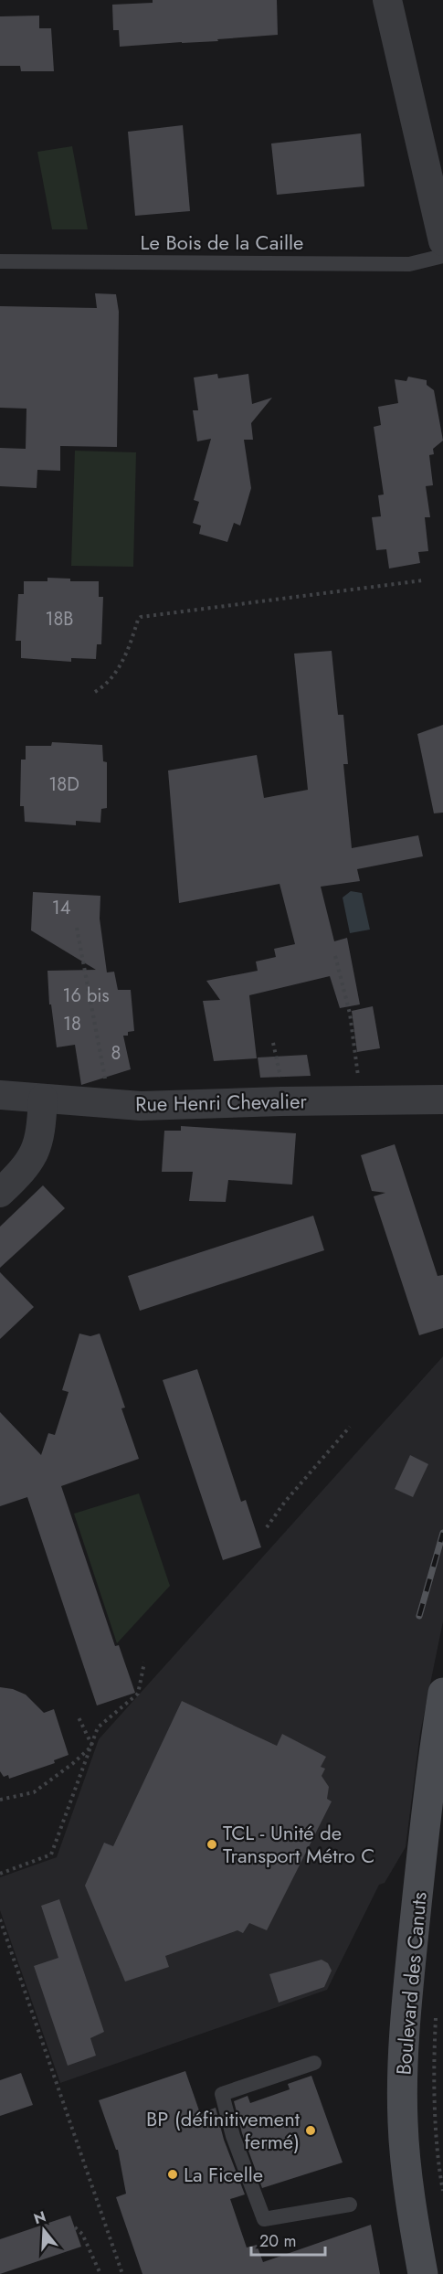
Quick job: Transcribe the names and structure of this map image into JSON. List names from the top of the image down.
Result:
{
  "streets": {
    "main road": ["Boulevard des Canuts"],
    "street": ["Rue Henri Chevalier"],
    "lane": ["Le Bois de la Caille"]
  },
  "places": ["TCL - Unité de Transport Métro C", "BP (définitivement fermé)", "La Ficelle"],
  "house_numbers": [
    "18B",
    "18D",
    "14",
    "16 bis",
    "18",
    "8"
  ],
  "scale_bar": "20 m",
  "north": "top"
}
